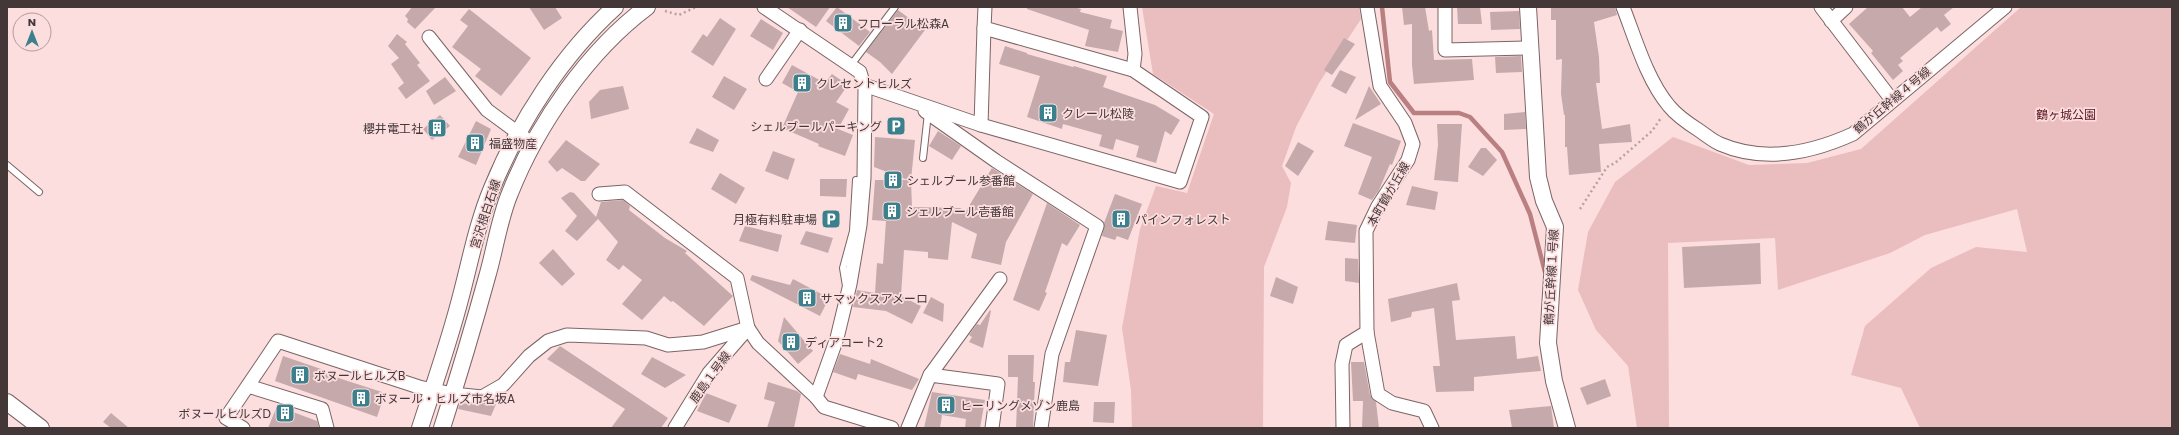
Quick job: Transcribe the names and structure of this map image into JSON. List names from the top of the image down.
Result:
{
  "streets": {
    "street": [
      "鶴が丘幹線４号線",
      "本町鶴が丘線",
      "宮沢根白石線",
      "鶴が丘幹線１号線",
      "鹿島１号線"
    ]
  },
  "parks": ["鶴ヶ城公園"],
  "places": {
    "building": [
      "フローラル松森A",
      "クレセントヒルズ",
      "クレール松陵",
      "櫻井電工社",
      "福盛物産",
      "シェルブール参番館",
      "シェルブール壱番館",
      "パインフォレスト",
      "サマックスアメーロ",
      "ディアコート2",
      "ボヌールヒルズB",
      "ボヌール・ヒルズ市名坂A",
      "ヒーリングメゾン鹿島",
      "ボヌールヒルズD"
    ],
    "parking": ["シェルブールパーキング", "月極有料駐車場"]
  },
  "north": "top"
}
